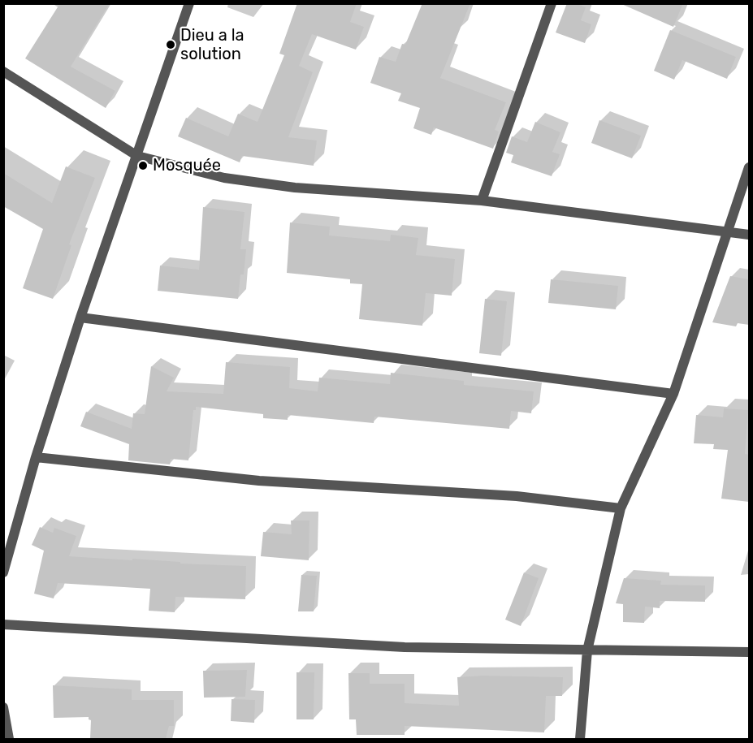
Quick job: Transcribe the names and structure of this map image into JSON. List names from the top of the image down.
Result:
{
  "places": ["Dieu a la solution", "Mosquée"]
}
